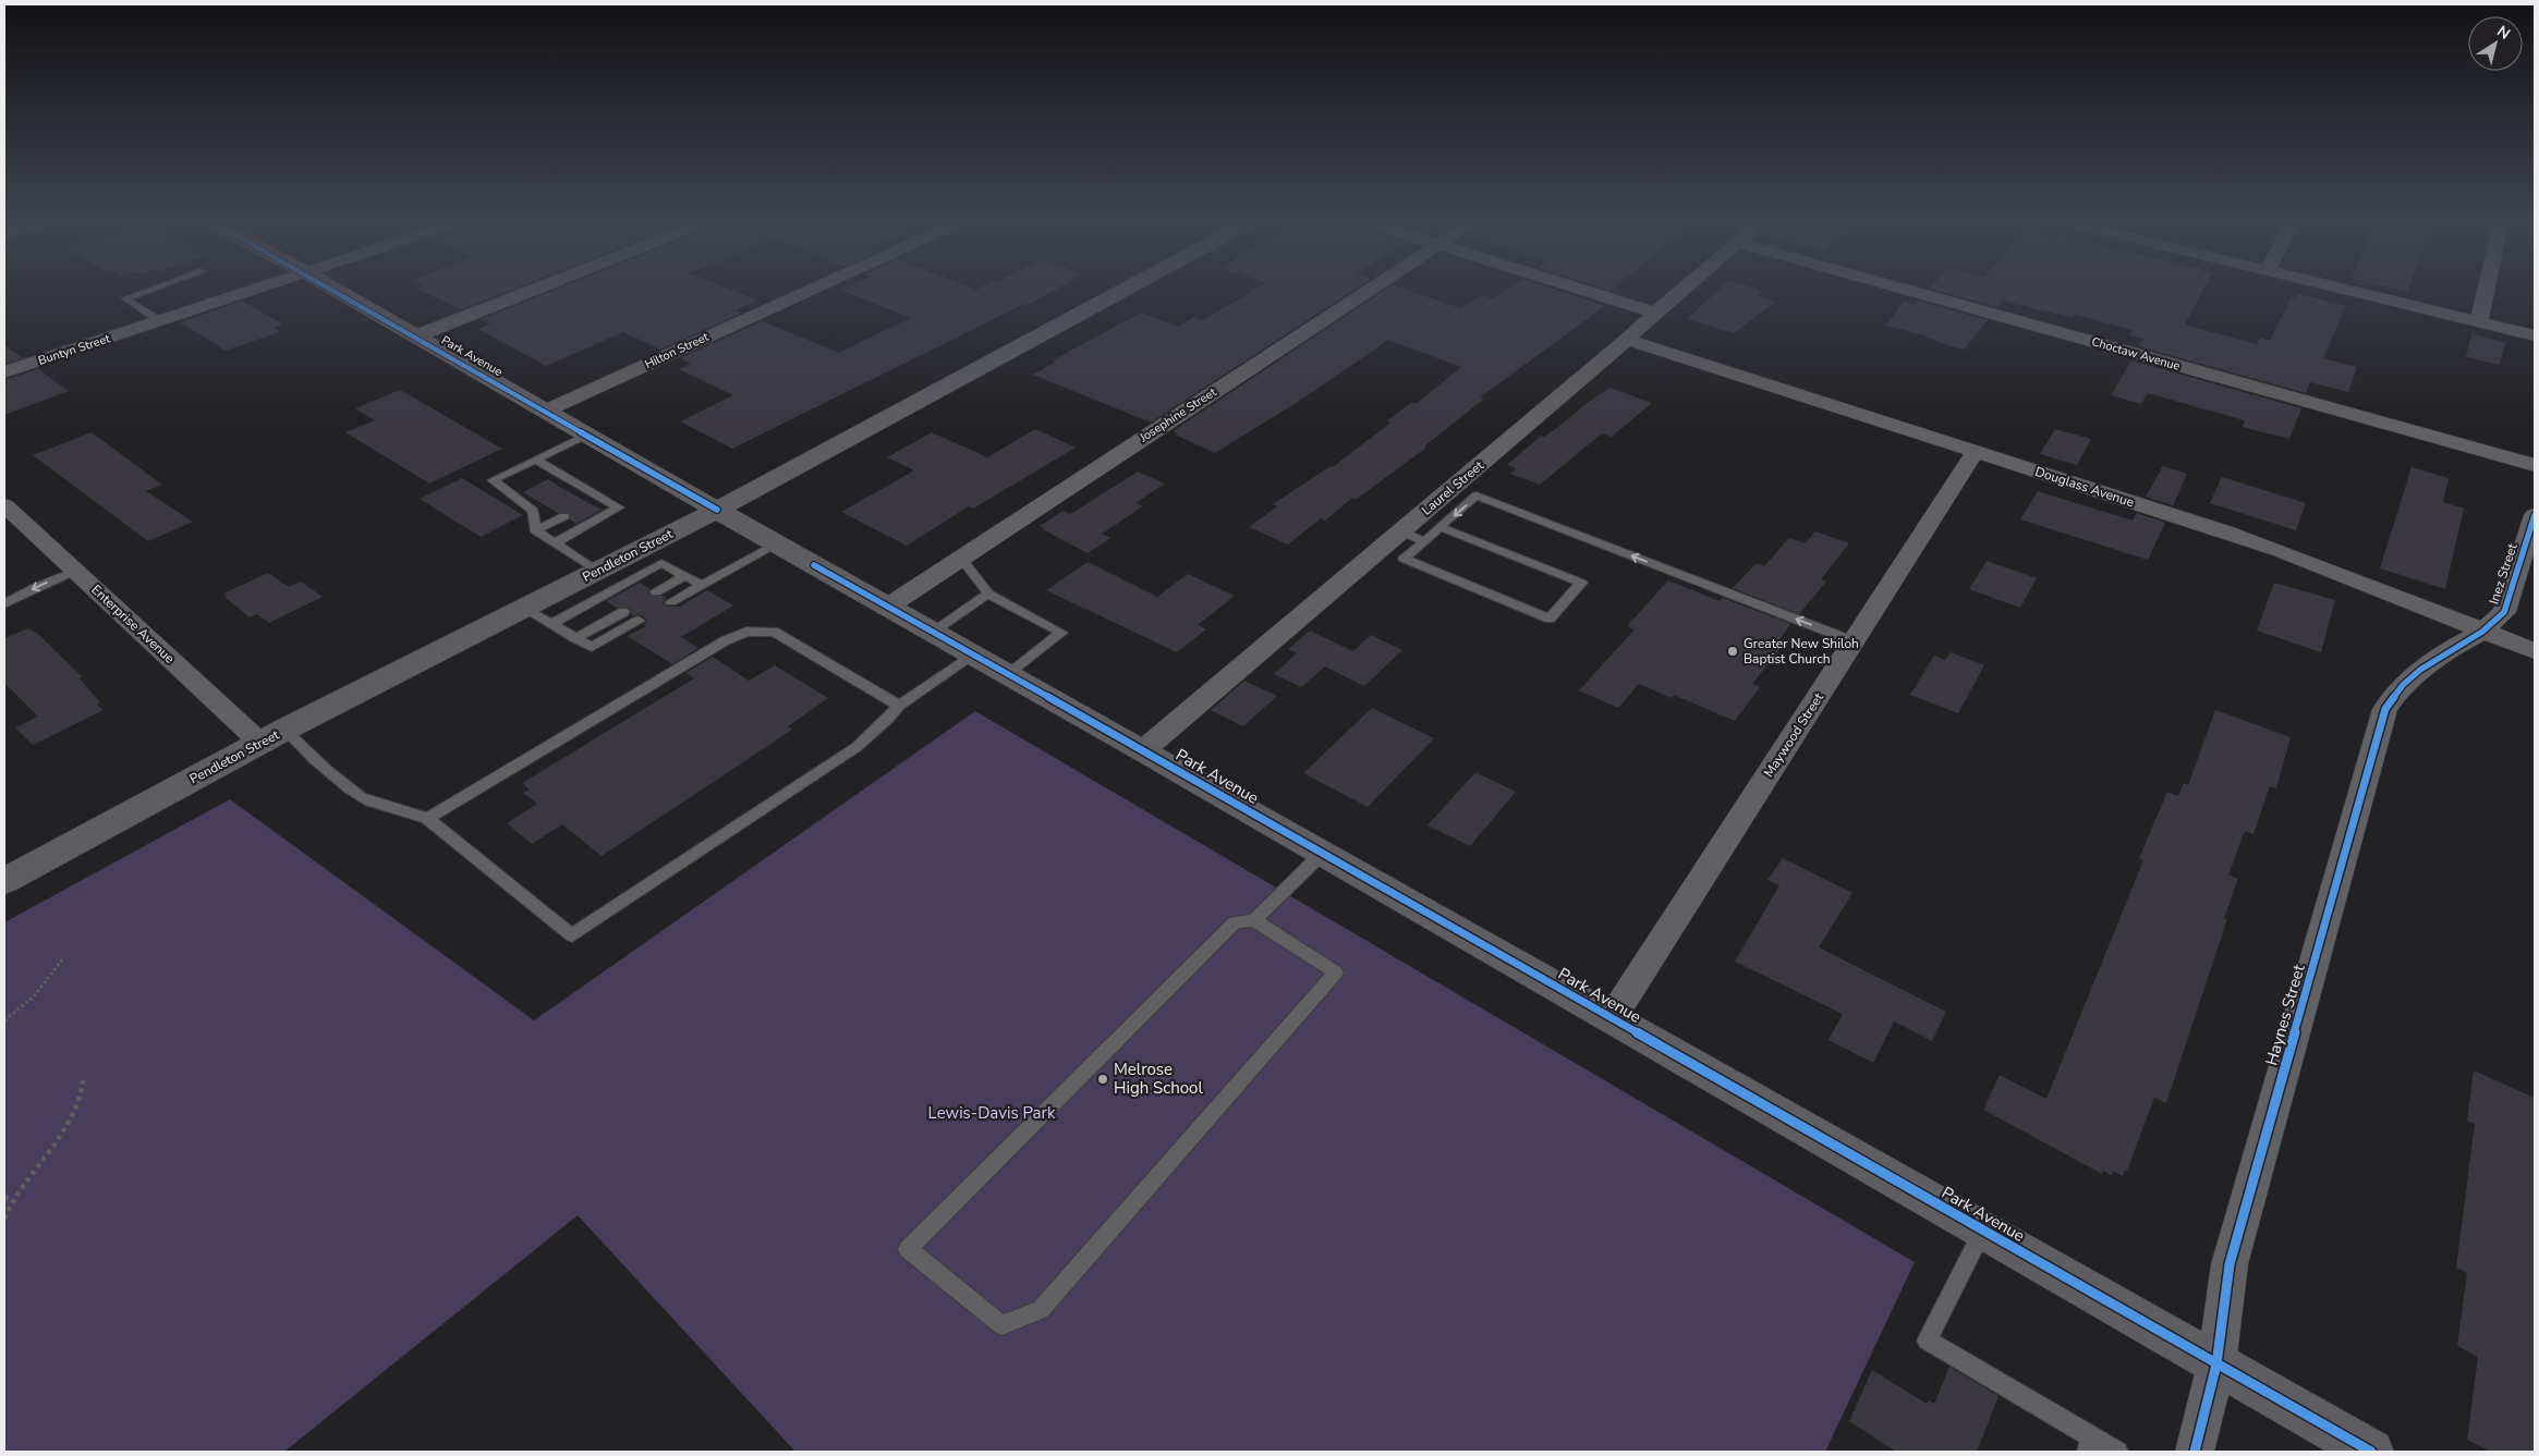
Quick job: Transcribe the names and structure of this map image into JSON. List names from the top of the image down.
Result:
{
  "streets": {
    "main road": ["Park Avenue", "Pendleton Street"],
    "street": [
      "Buntyn Street",
      "Hilton Street",
      "Choctaw Avenue",
      "Josephine Street",
      "Douglass Avenue",
      "Laurel Street",
      "Inez Street",
      "Enterprise Avenue",
      "Maywood Street",
      "Haynes Street"
    ]
  },
  "crossings": [
    ["Hilton Street", "Park Avenue"],
    ["Park Avenue", "Josephine Street"],
    ["Park Avenue", "Laurel Street"],
    ["Park Avenue", "Pendleton Street"],
    ["Park Avenue", "Maywood Street"],
    ["Park Avenue", "Haynes Street"],
    ["Douglass Avenue", "Laurel Street"],
    ["Douglass Avenue", "Inez Street"],
    ["Douglass Avenue", "Maywood Street"],
    ["Douglass Avenue", "Haynes Street"],
    ["Pendleton Street", "Enterprise Avenue"],
    ["Inez Street", "Haynes Street"]
  ],
  "parks": ["Lewis-Davis Park"],
  "places": ["Greater New Shiloh Baptist Church", "Melrose High School"],
  "north": "top right"
}
